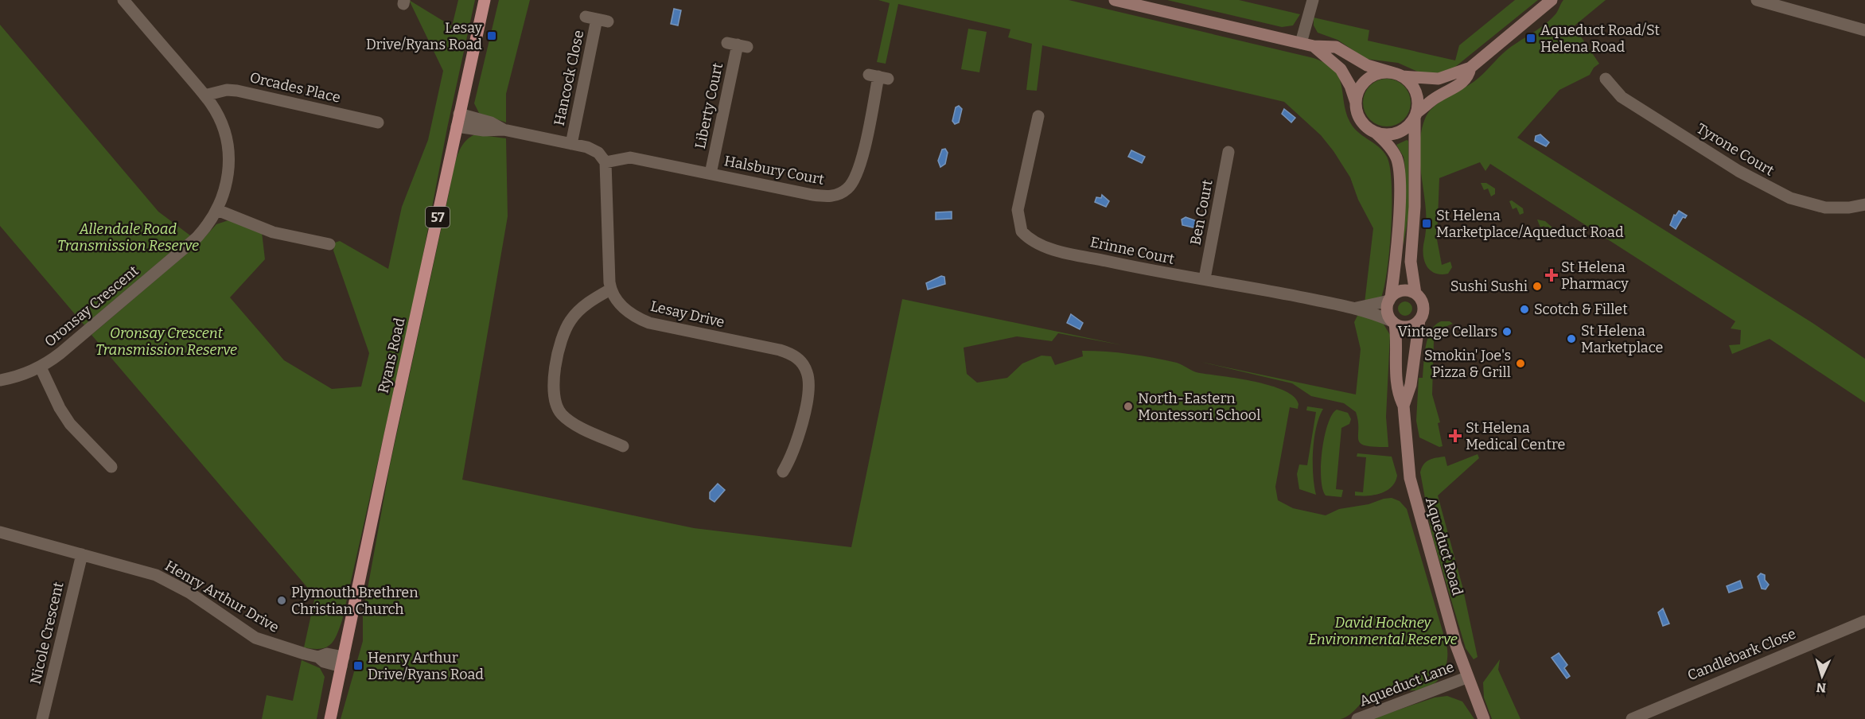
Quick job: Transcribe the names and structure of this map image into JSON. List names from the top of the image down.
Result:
{
  "streets": {
    "main road": ["57", "Ryans Road", "Aqueduct Road"],
    "street": [
      "Hancock Close",
      "Orcades Place",
      "Liberty Court",
      "Tyrone Court",
      "Halsbury Court",
      "Ben Court",
      "Erinne Court",
      "Oronsay Crescent",
      "Lesay Drive",
      "Henry Arthur Drive",
      "Nicole Crescent",
      "Candlebark Close",
      "Aqueduct Lane"
    ]
  },
  "crossings": [
    ["Orcades Place", "Oronsay Crescent"],
    ["Liberty Court", "Halsbury Court"],
    ["Ben Court", "Erinne Court"],
    ["Erinne Court", "Aqueduct Road"],
    ["Ryans Road", "Henry Arthur Drive"],
    ["Aqueduct Road", "Aqueduct Lane"],
    ["Henry Arthur Drive", "Nicole Crescent"]
  ],
  "parks": ["Allendale Road Transmission Reserve", "Oronsay Crescent Transmission Reserve", "David Hockney Environmental Reserve"],
  "places": {
    "transit": [
      "Lesay Drive/Ryans Road",
      "Aqueduct Road/St Helena Road",
      "St Helena Marketplace/Aqueduct Road",
      "Henry Arthur Drive/Ryans Road"
    ],
    "health": ["St Helena Pharmacy", "St Helena Medical Centre"],
    "other": [
      "Sushi Sushi",
      "Scotch & Fillet",
      "Vintage Cellars",
      "St Helena Marketplace",
      "Smokin' Joe's Pizza & Grill",
      "North-Eastern Montessori School",
      "Plymouth Brethren Christian Church"
    ]
  },
  "north": "bottom"
}
